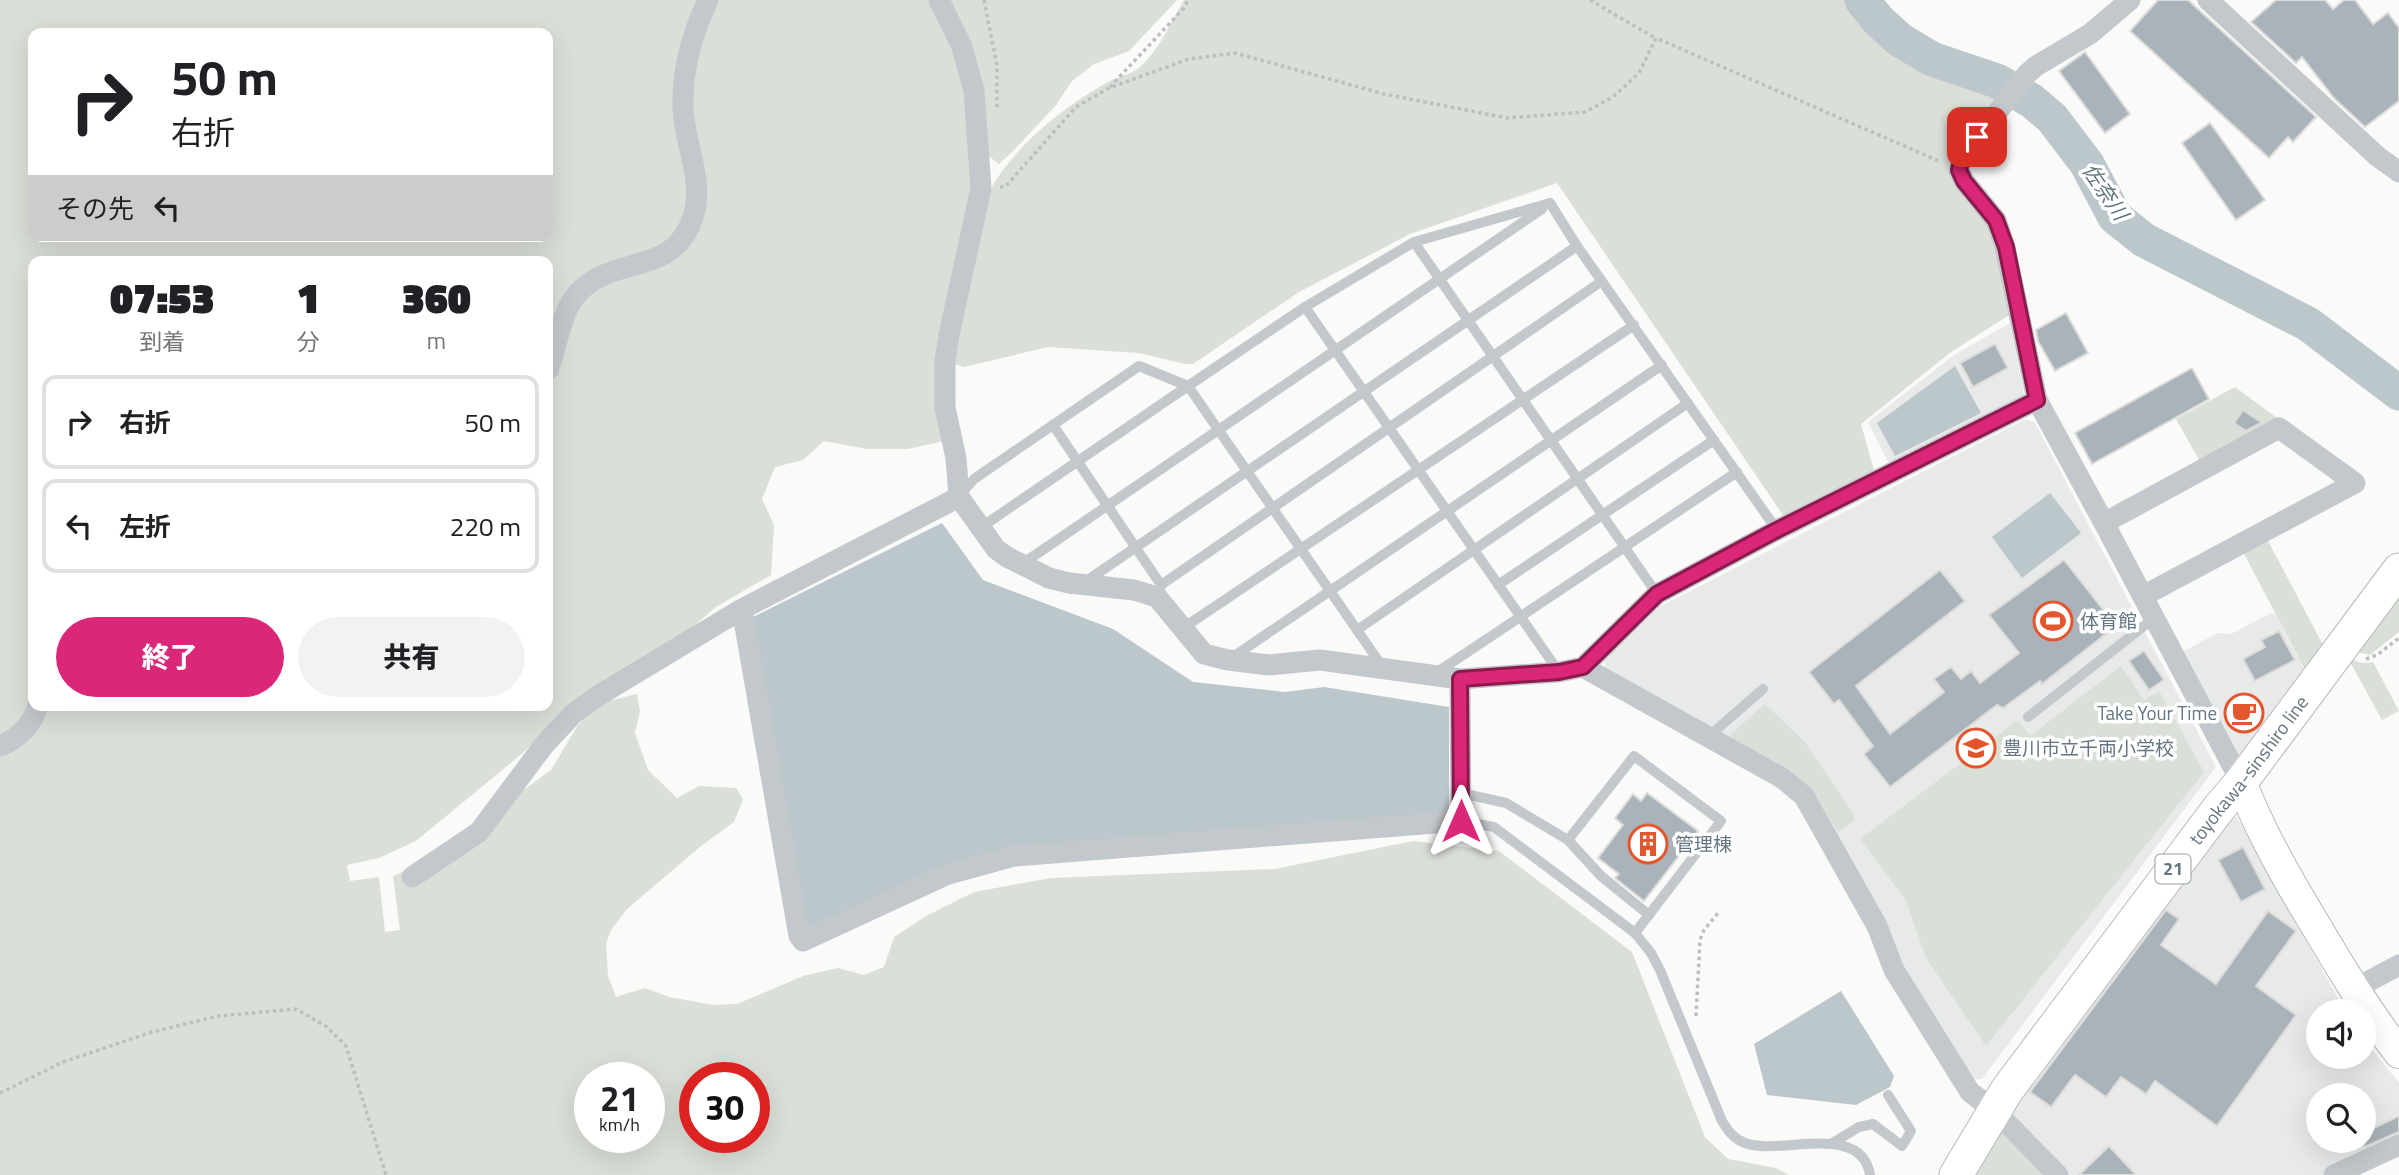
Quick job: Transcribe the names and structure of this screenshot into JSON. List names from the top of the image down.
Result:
{
  "streets": {
    "main road": ["toyokawa-sinshiro line", "21"]
  },
  "water": ["佐奈川"],
  "places": {
    "sports": ["体育館"],
    "cafe": ["Take Your Time"],
    "school or university": ["豊川市立千両小学校"],
    "building": ["管理棟"]
  },
  "page": {
    "turn": ["50 m", "右折"],
    "then": "その先",
    "eta": [
      "07:53",
      "到着",
      "1",
      "分",
      "360",
      "m"
    ],
    "list": [
      {
        "name": "右折",
        "value": "50 m"
      },
      {
        "name": "左折",
        "value": "220 m"
      }
    ],
    "buttons": ["終了", "共有"],
    "speed": "21 km/h",
    "limit": "30"
  }
}
